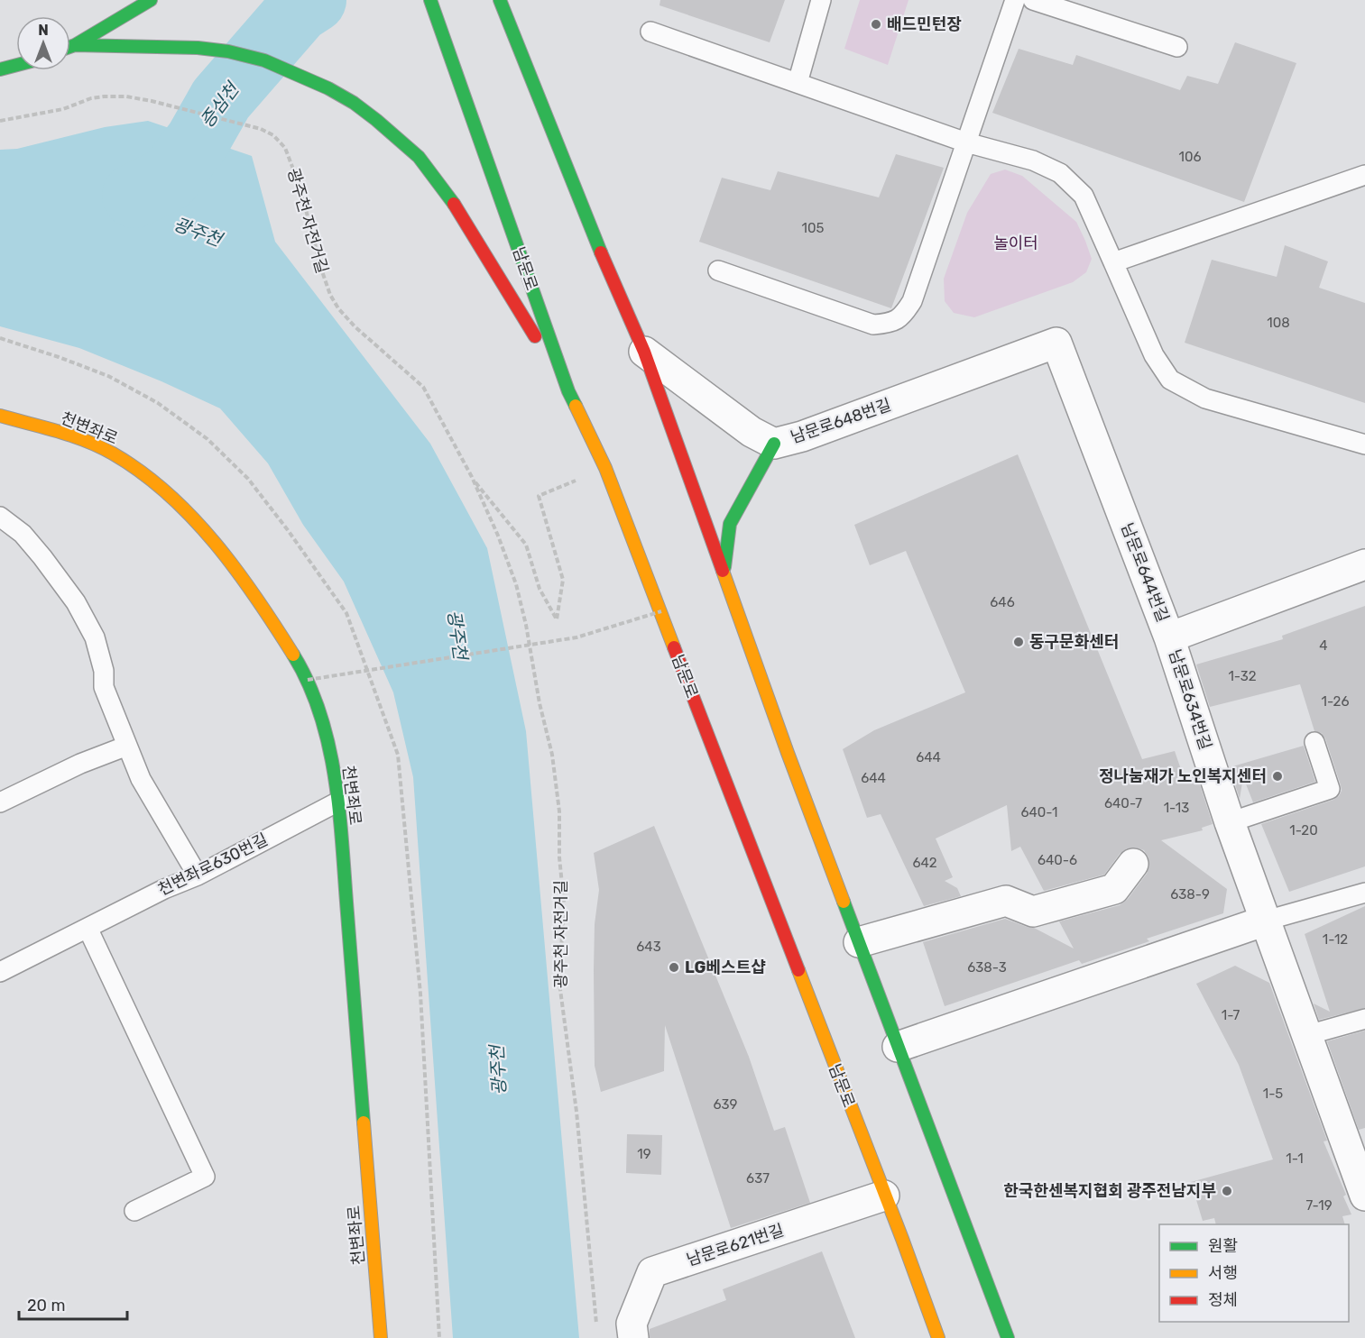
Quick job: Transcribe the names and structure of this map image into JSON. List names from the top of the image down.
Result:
{
  "streets": {
    "main road": ["남문로", "천변좌로"],
    "street": [
      "남문로648번길",
      "남문로644번길",
      "남문로634번길",
      "남문로621번길"
    ],
    "lane": ["천변좌로630번길"],
    "path": ["광주천 자전거길"]
  },
  "crossings": [
    ["광주천 자전거길", "남문로"],
    ["남문로", "남문로621번길"],
    ["남문로648번길", "남문로644번길"],
    ["천변좌로", "천변좌로630번길"],
    ["남문로644번길", "남문로634번길"]
  ],
  "water": ["증심천", "광주천"],
  "parks": ["놀이터"],
  "places": [
    "배드민턴장",
    "동구문화센터",
    "정나눔재가 노인복지센터",
    "LG베스트샵",
    "한국한센복지협회 광주전남지부"
  ],
  "house_numbers": [
    "106",
    "105",
    "108",
    "646",
    "4",
    "1-32",
    "1-26",
    "644",
    "644",
    "640-7",
    "1-13",
    "640-1",
    "1-20",
    "640-6",
    "642",
    "638-9",
    "1-12",
    "643",
    "638-3",
    "1-7",
    "1-5",
    "639",
    "19",
    "1-1",
    "637",
    "7-19"
  ],
  "legend": ["원활", "서행", "정체"],
  "scale_bar": "20 m",
  "north": "top"
}
